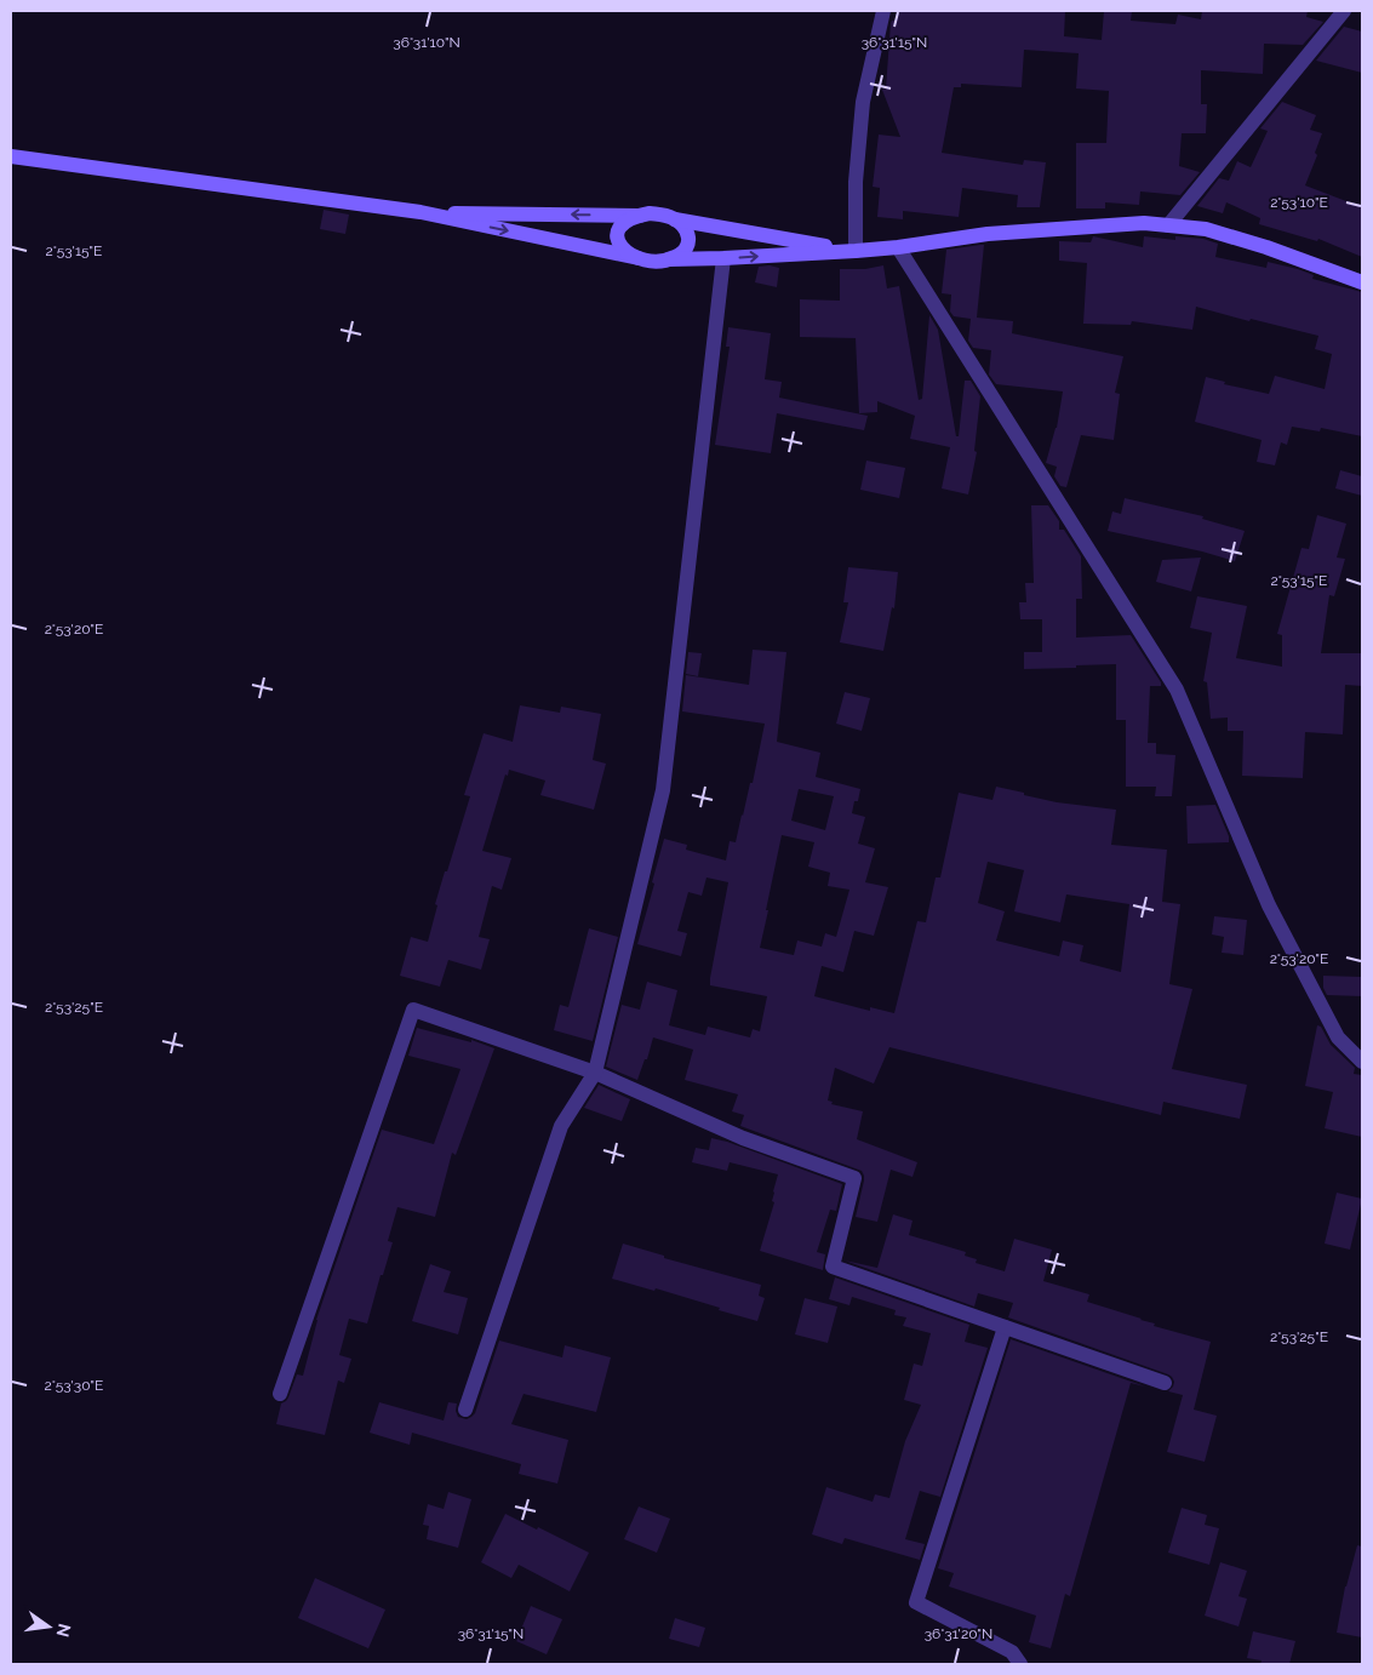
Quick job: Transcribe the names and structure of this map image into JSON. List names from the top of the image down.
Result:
{
  "north": "right",
  "coordinates": [
    "36°31'10\"N",
    "36°31'15\"N",
    "2°53'10\"E",
    "2°53'15\"E",
    "2°53'20\"E",
    "2°53'25\"E",
    "2°53'30\"E",
    "36°31'20\"N"
  ]
}
